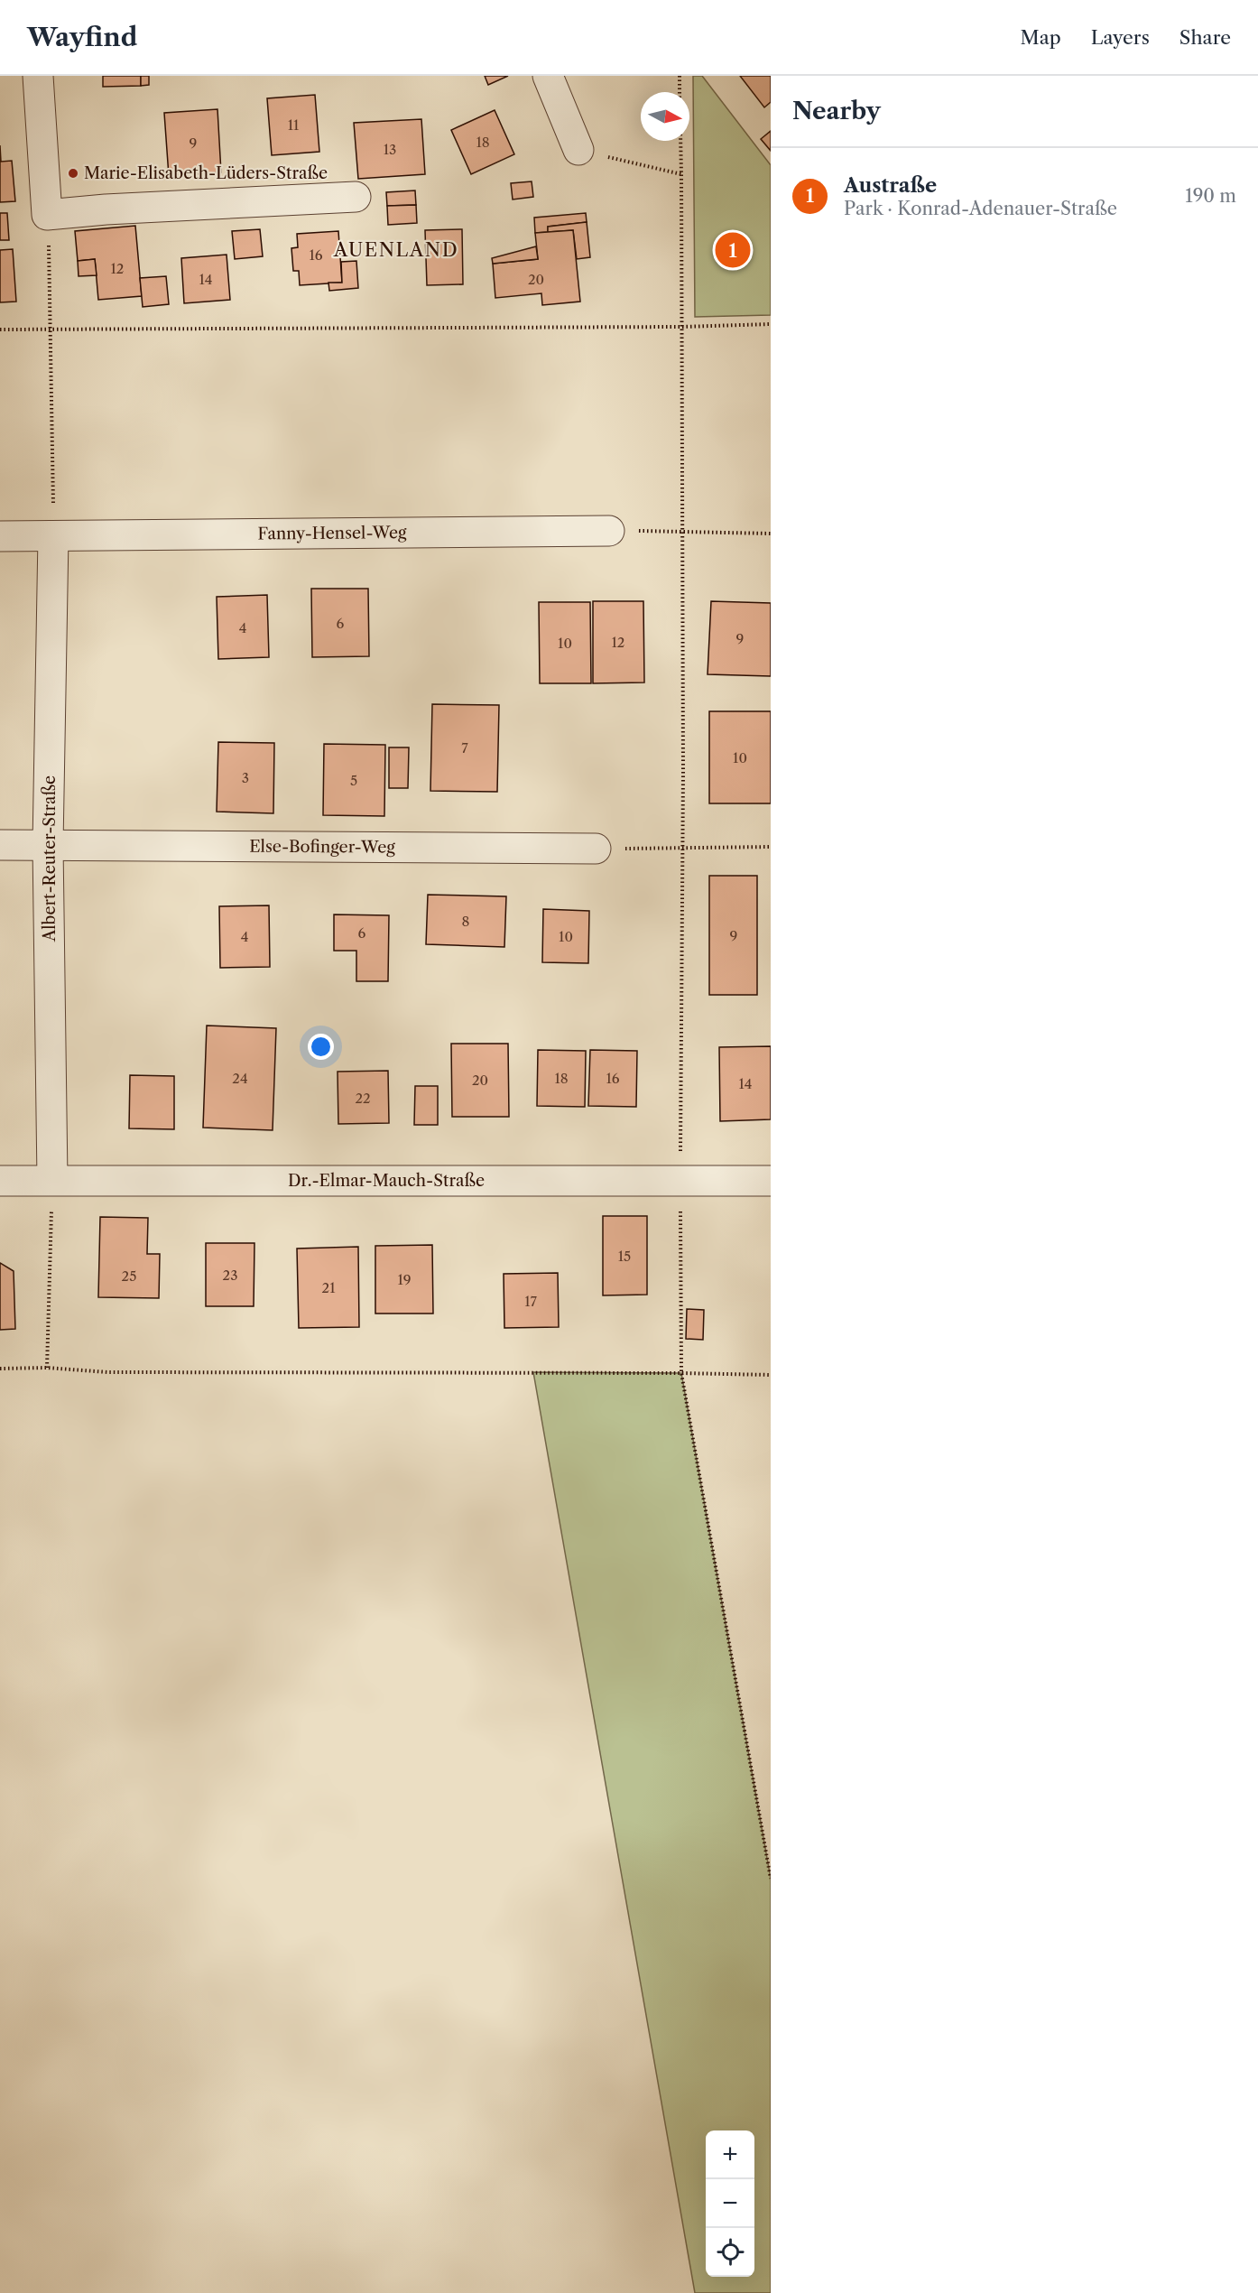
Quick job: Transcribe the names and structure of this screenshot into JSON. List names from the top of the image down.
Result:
{
  "streets": {
    "street": [
      "Fanny-Hensel-Weg",
      "Else-Bofinger-Weg",
      "Albert-Reuter-Straße",
      "Dr.-Elmar-Mauch-Straße"
    ]
  },
  "crossings": [
    ["Fanny-Hensel-Weg", "Albert-Reuter-Straße"],
    ["Else-Bofinger-Weg", "Albert-Reuter-Straße"],
    ["Albert-Reuter-Straße", "Dr.-Elmar-Mauch-Straße"]
  ],
  "districts": ["AUENLAND"],
  "places": ["Marie-Elisabeth-Lüders-Straße"],
  "house_numbers": [
    "11",
    "18",
    "9",
    "13",
    "16",
    "12",
    "14",
    "20",
    "6",
    "4",
    "9",
    "12",
    "10",
    "7",
    "10",
    "3",
    "5",
    "8",
    "6",
    "9",
    "4",
    "10",
    "24",
    "18",
    "16",
    "20",
    "14",
    "22",
    "15",
    "23",
    "25",
    "19",
    "21",
    "17"
  ],
  "north": "right",
  "page": {
    "header": "Wayfind",
    "nav": ["Map", "Layers", "Share"],
    "heading": "Nearby",
    "list": [
      {
        "mark": "1",
        "name": "Austraße",
        "note": "Park · Konrad-Adenauer-Straße",
        "value": "190 m"
      }
    ],
    "pins": "1",
    "map_buttons": ["+", "−"]
  }
}
